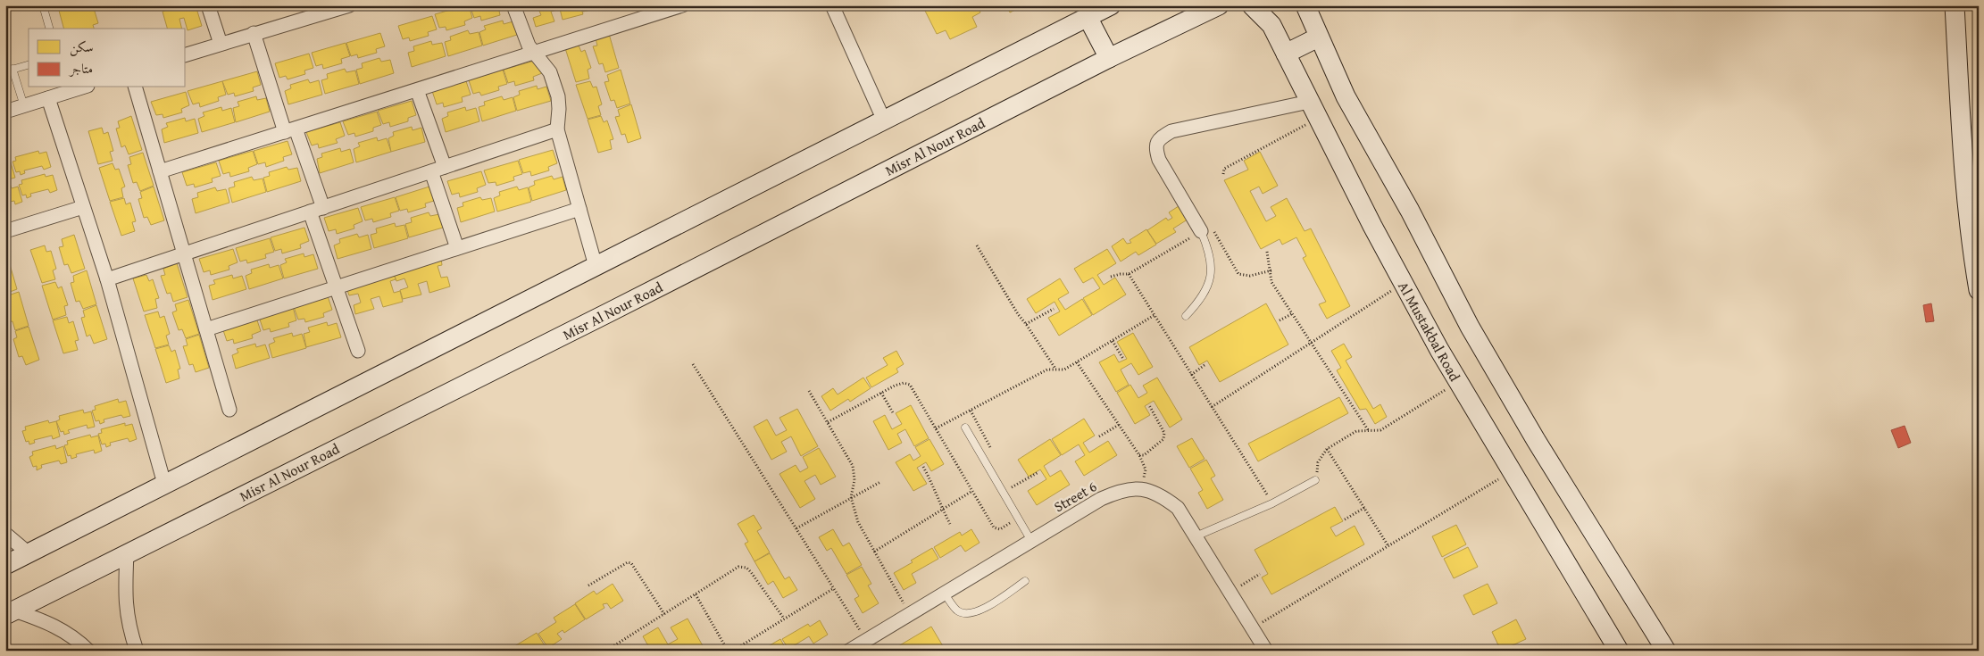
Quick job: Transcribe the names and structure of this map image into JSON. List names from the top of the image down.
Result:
{
  "streets": {
    "street": ["Misr Al Nour Road", "Al Mustakbal Road", "Street 6"]
  },
  "legend": ["سكن", "متاجر"]
}
